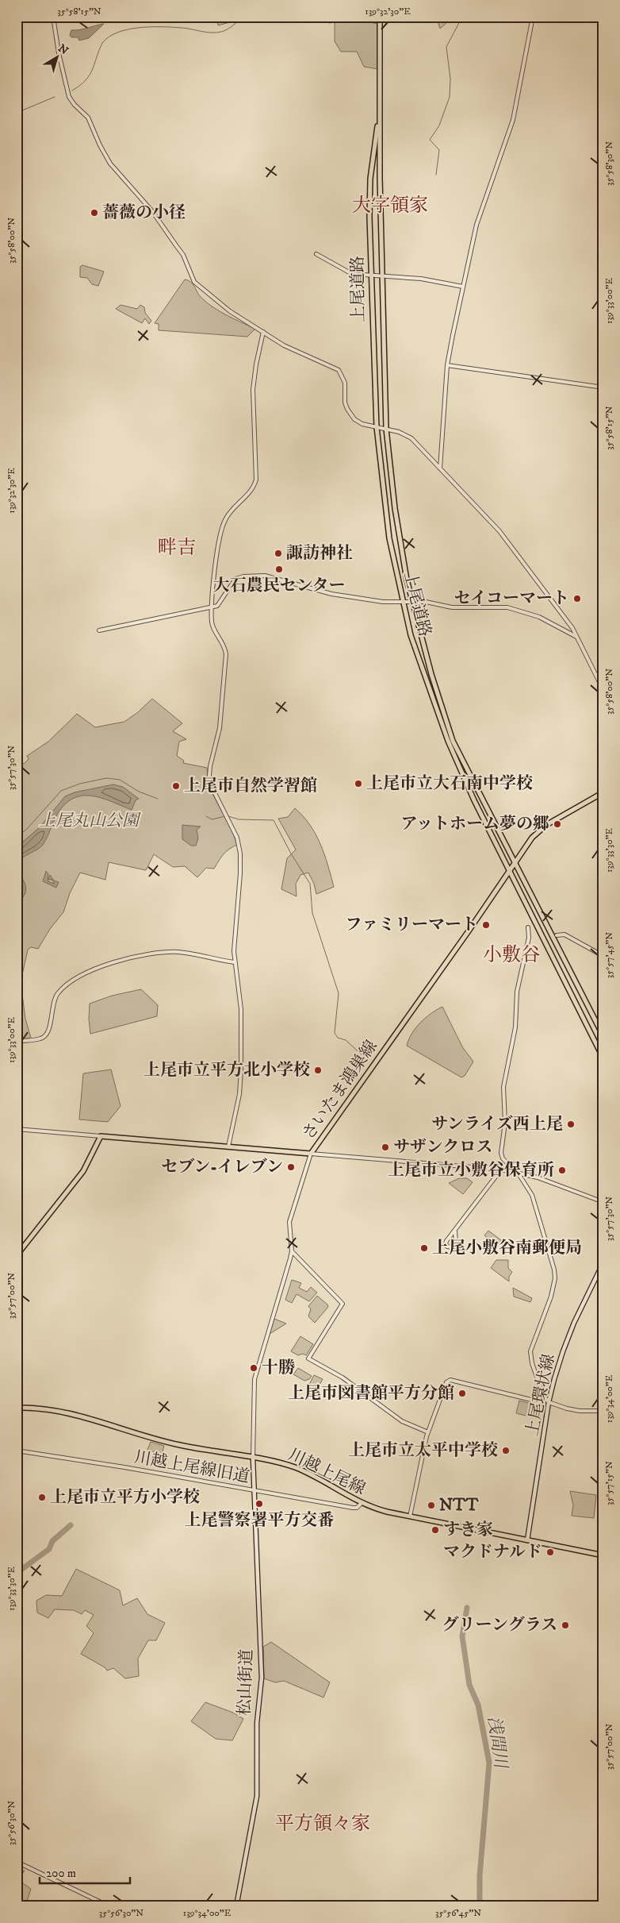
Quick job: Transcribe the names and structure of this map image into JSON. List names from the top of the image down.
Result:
{
  "streets": {
    "main road": [
      "上尾道路",
      "さいたま鴻巣線",
      "上尾環状線",
      "川越上尾線",
      "松山街道"
    ],
    "street": ["川越上尾線旧道"]
  },
  "crossings": [
    ["上尾道路", "さいたま鴻巣線"],
    ["上尾環状線", "川越上尾線"],
    ["川越上尾線旧道", "川越上尾線"],
    ["川越上尾線旧道", "松山街道"],
    ["川越上尾線", "松山街道"]
  ],
  "districts": [
    "大字領家",
    "畔吉",
    "小敷谷",
    "平方領々家"
  ],
  "water": ["浅間川"],
  "parks": ["上尾丸山公園"],
  "places": [
    "薔薇の小径",
    "諏訪神社",
    "大石農民センター",
    "セイコーマート",
    "上尾市立大石南中学校",
    "上尾市自然学習館",
    "アットホーム夢の郷",
    "ファミリーマート",
    "上尾市立平方北小学校",
    "サンライズ西上尾",
    "サザンクロス",
    "セブン-イレブン",
    "上尾市立小敷谷保育所",
    "上尾小敷谷南郵便局",
    "十勝",
    "上尾市図書館平方分館",
    "上尾市立太平中学校",
    "上尾市立平方小学校",
    "上尾警察署平方交番",
    "NTT",
    "すき家",
    "マクドナルド",
    "グリーングラス"
  ],
  "scale_bar": "200 m",
  "north": "top right",
  "coordinates": [
    "35°58'15\"N",
    "139°32'30\"E",
    "35°58'30\"N",
    "35°58'00\"N",
    "139°33'00\"E",
    "35°57'30\"N",
    "139°33'30\"E",
    "35°57'45\"N",
    "35°57'00\"N",
    "139°34'00\"E",
    "35°57'15\"N",
    "35°56'30\"N",
    "35°56'45\"N"
  ]
}
